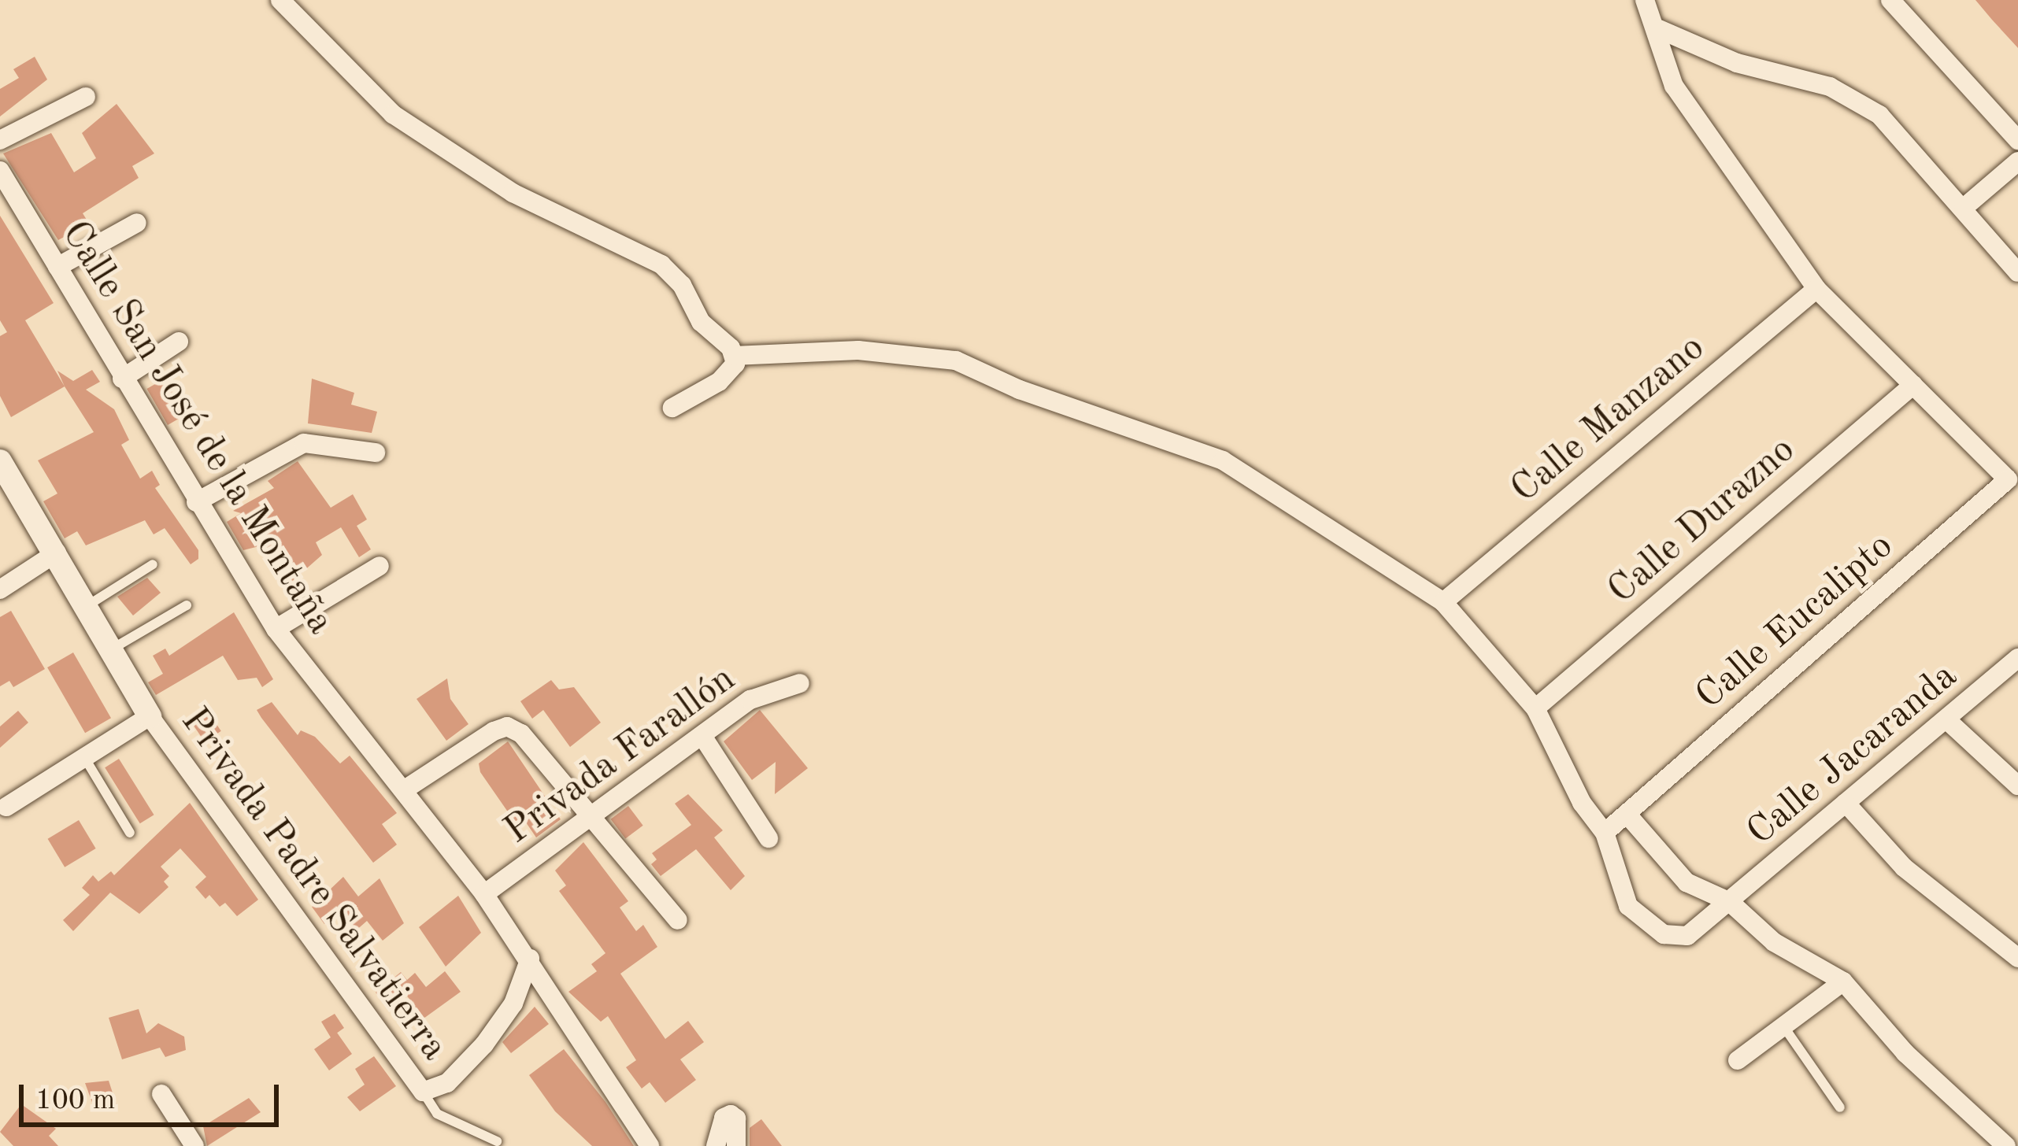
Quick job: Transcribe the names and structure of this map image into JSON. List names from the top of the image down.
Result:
{
  "streets": {
    "street": [
      "Calle Manzano",
      "Calle San José de la Montaña",
      "Calle Durazno",
      "Calle Eucalipto",
      "Calle Jacaranda",
      "Privada Farallón",
      "Privada Padre Salvatierra"
    ]
  },
  "crossings": [
    ["Calle Manzano", "Calle Jacaranda"],
    ["Calle San José de la Montaña", "Privada Farallón"],
    ["Calle Durazno", "Calle Eucalipto"],
    ["Calle Durazno", "Calle Jacaranda"],
    ["Calle Eucalipto", "Calle Jacaranda"]
  ],
  "scale_bar": "100 m"
}
